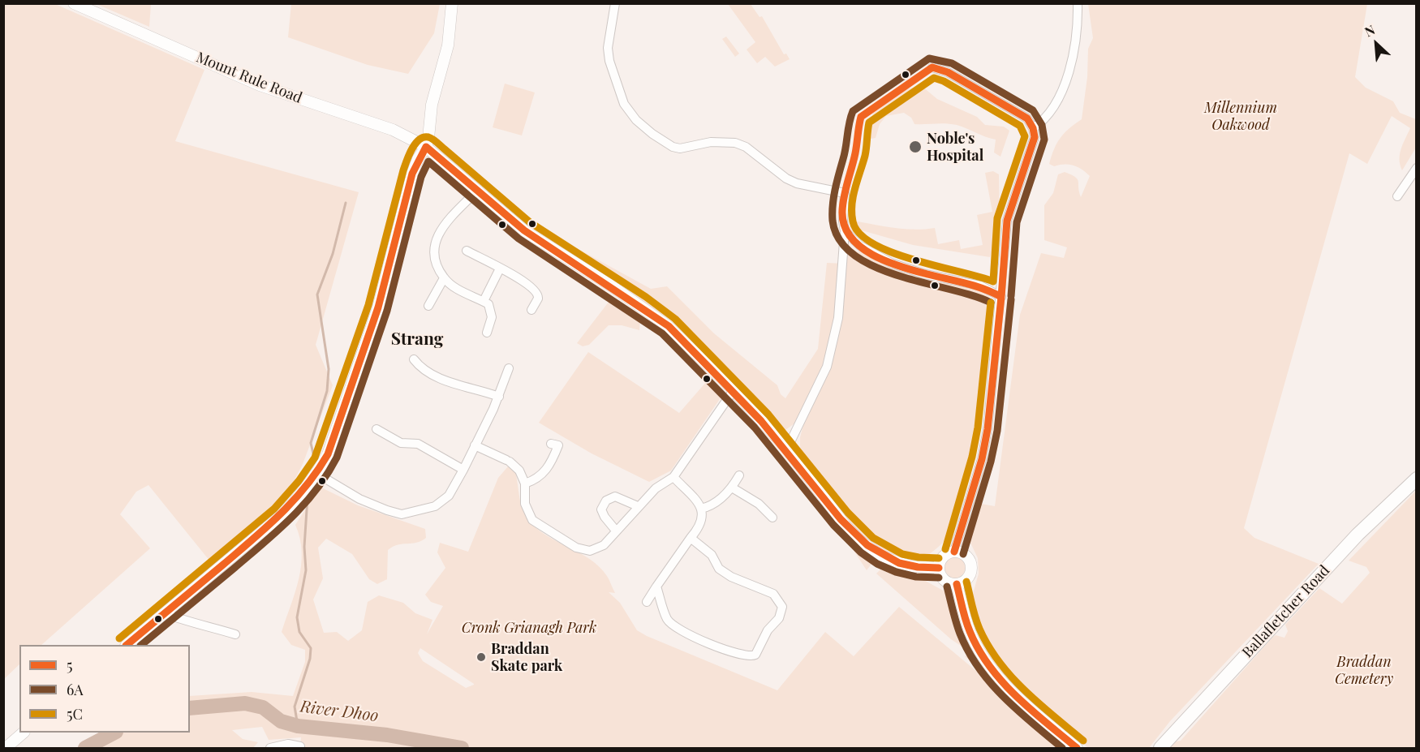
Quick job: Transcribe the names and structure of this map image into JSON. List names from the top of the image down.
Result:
{
  "streets": {
    "highway": ["Ballafletcher Road"],
    "main road": ["Mount Rule Road"]
  },
  "districts": ["Strang"],
  "water": ["River Dhoo"],
  "parks": ["Millennium Oakwood", "Cronk Grianagh Park", "Braddan Cemetery"],
  "places": ["Noble's Hospital", "Braddan Skate park"],
  "lines": ["transit line 6A", "transit line 5", "transit line 5C"],
  "legend": ["5", "6A", "5C"],
  "north": "top left"
}
